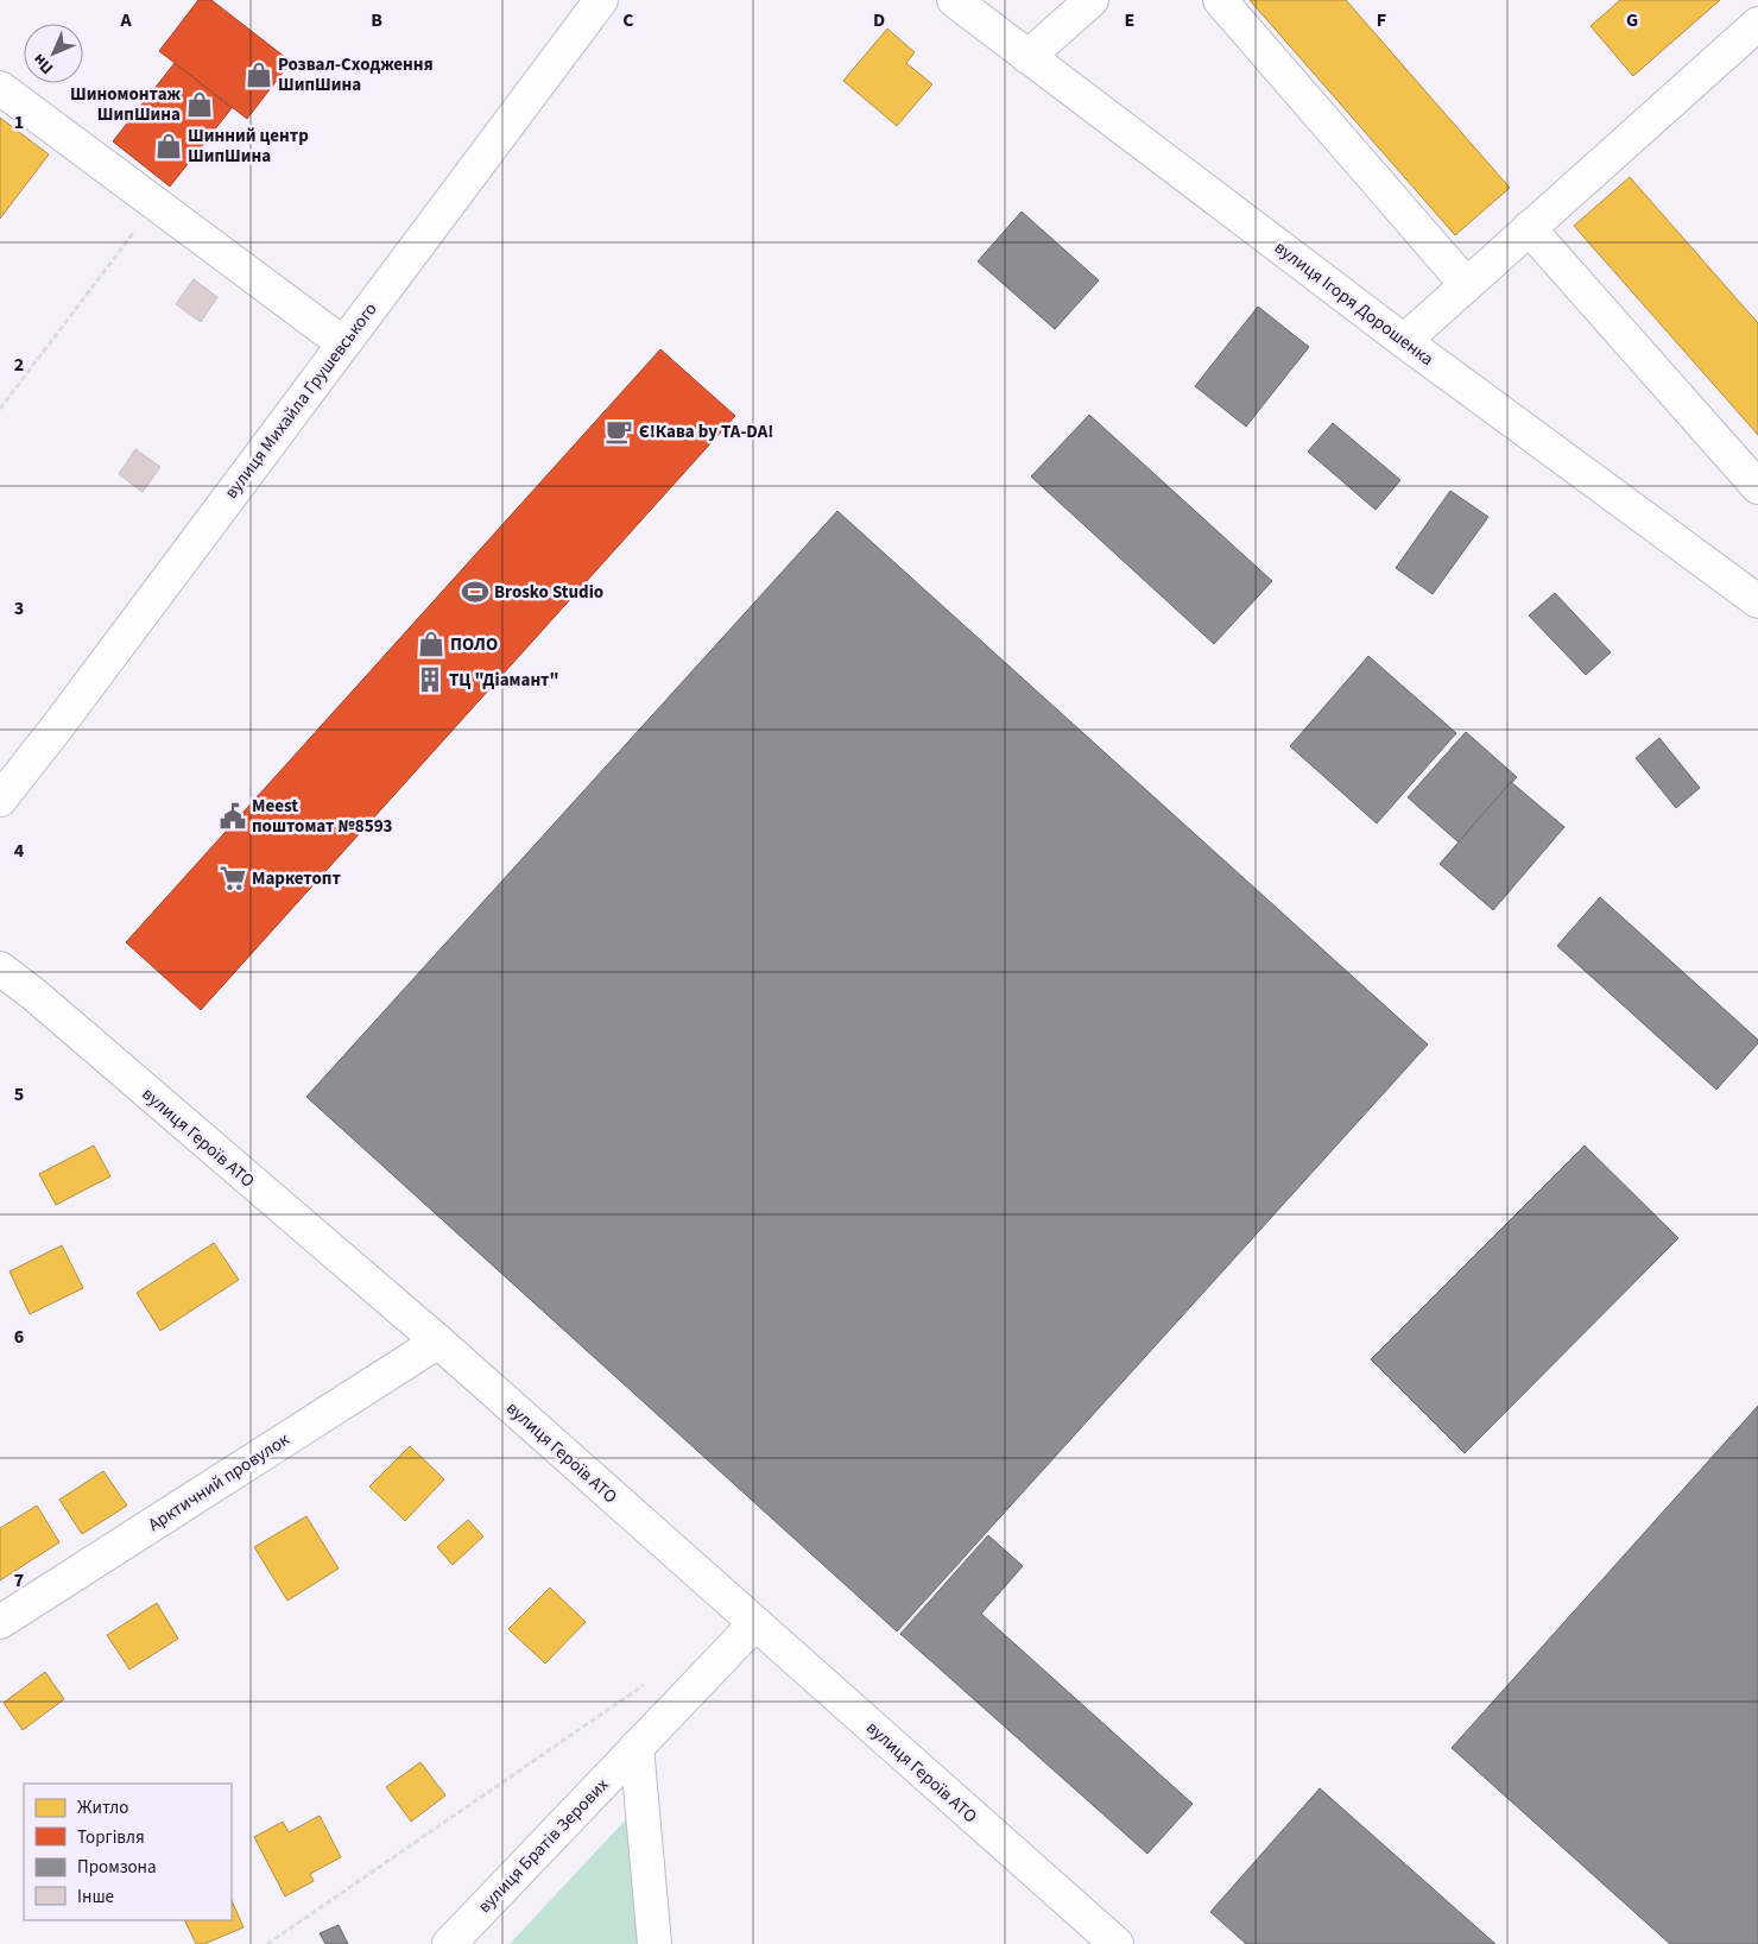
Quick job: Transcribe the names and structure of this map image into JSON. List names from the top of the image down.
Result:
{
  "streets": {
    "main road": [
      "вулиця Ігоря Дорошенка",
      "вулиця Михайла Грушевського",
      "вулиця Героїв АТО",
      "Арктичний провулок",
      "вулиця Братів Зерових"
    ]
  },
  "crossings": [
    ["вулиця Героїв АТО", "Арктичний провулок"],
    ["вулиця Героїв АТО", "вулиця Братів Зерових"]
  ],
  "places": {
    "shop": [
      "Розвал-Сходження ШипШина",
      "Шиномонтаж ШипШина",
      "Шинний центр ШипШина",
      "ПОЛО"
    ],
    "cafe": ["Є!Кава by TA-DA!"],
    "sports": ["Brosko Studio"],
    "building": ["ТЦ \"Діамант\""],
    "public building": ["Meest поштомат №8593"],
    "supermarket": ["Маркетопт"]
  },
  "legend": [
    "Житло",
    "Торгівля",
    "Промзона",
    "Інше"
  ],
  "north": "bottom left",
  "grid": {
    "columns": [
      "A",
      "B",
      "C",
      "D",
      "E",
      "F",
      "G"
    ],
    "rows": [
      "1",
      "2",
      "3",
      "4",
      "5",
      "6",
      "7"
    ]
  }
}
